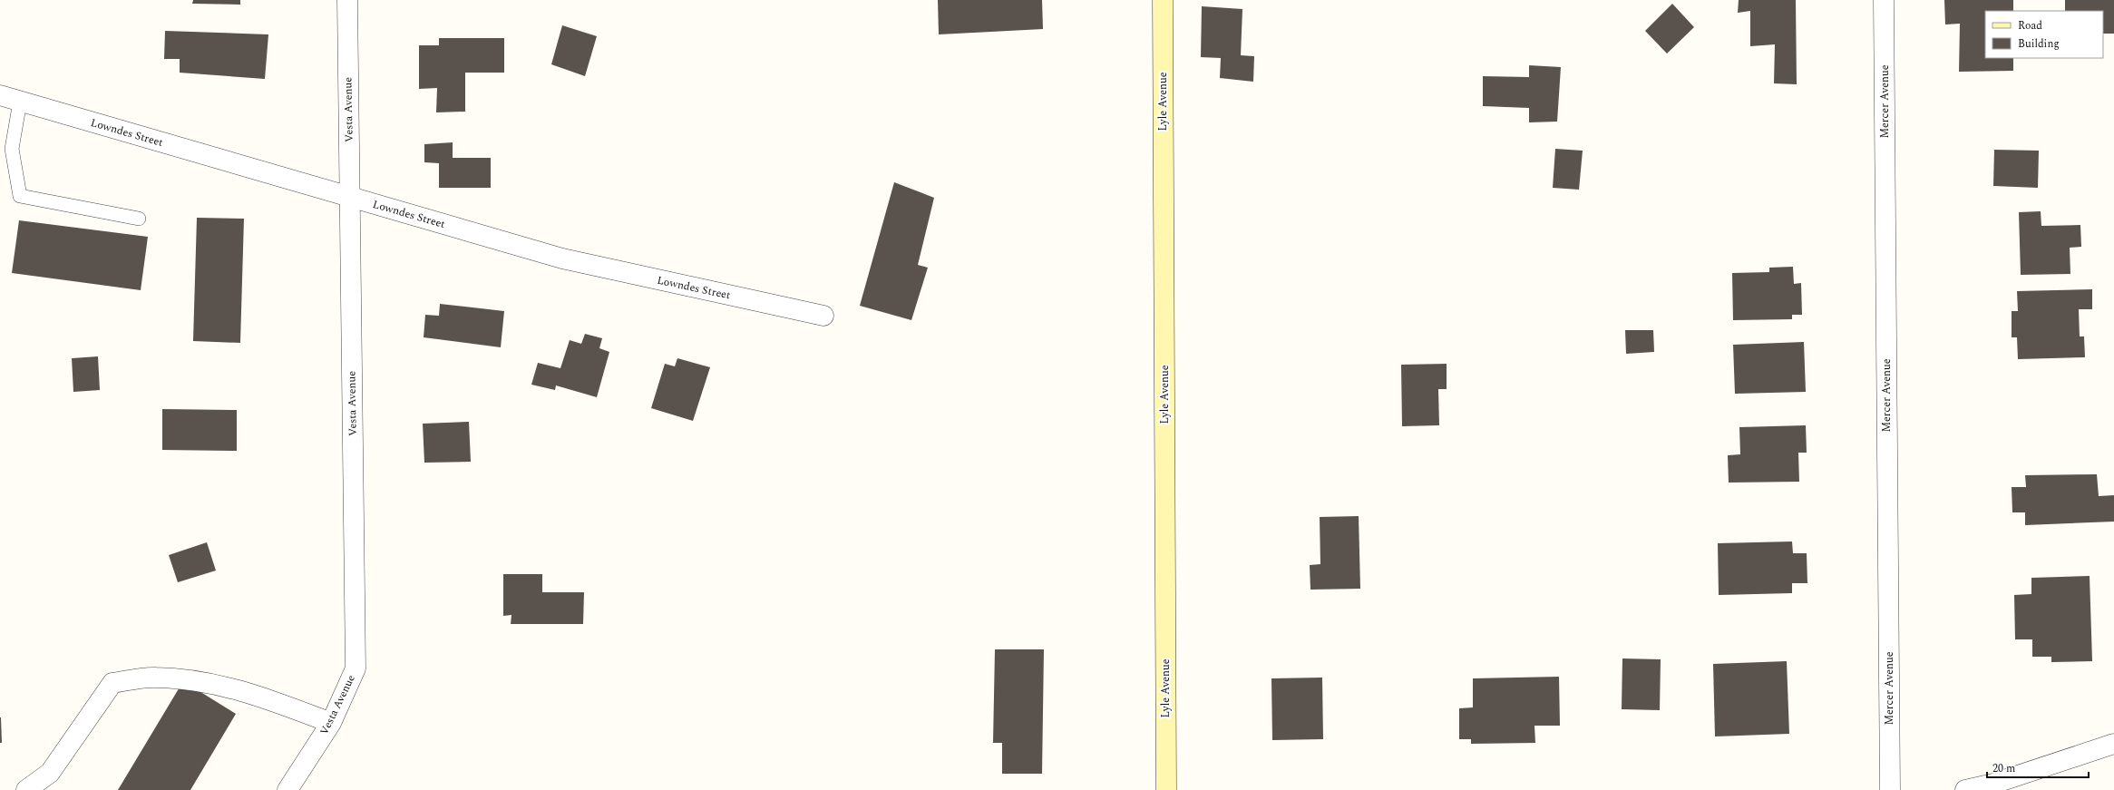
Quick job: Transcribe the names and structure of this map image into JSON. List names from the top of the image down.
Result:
{
  "streets": {
    "street": [
      "Lyle Avenue",
      "Mercer Avenue",
      "Vesta Avenue",
      "Lowndes Street"
    ]
  },
  "crossings": [
    ["Vesta Avenue", "Lowndes Street"]
  ],
  "legend": ["Road", "Building"],
  "scale_bar": "20 m"
}
